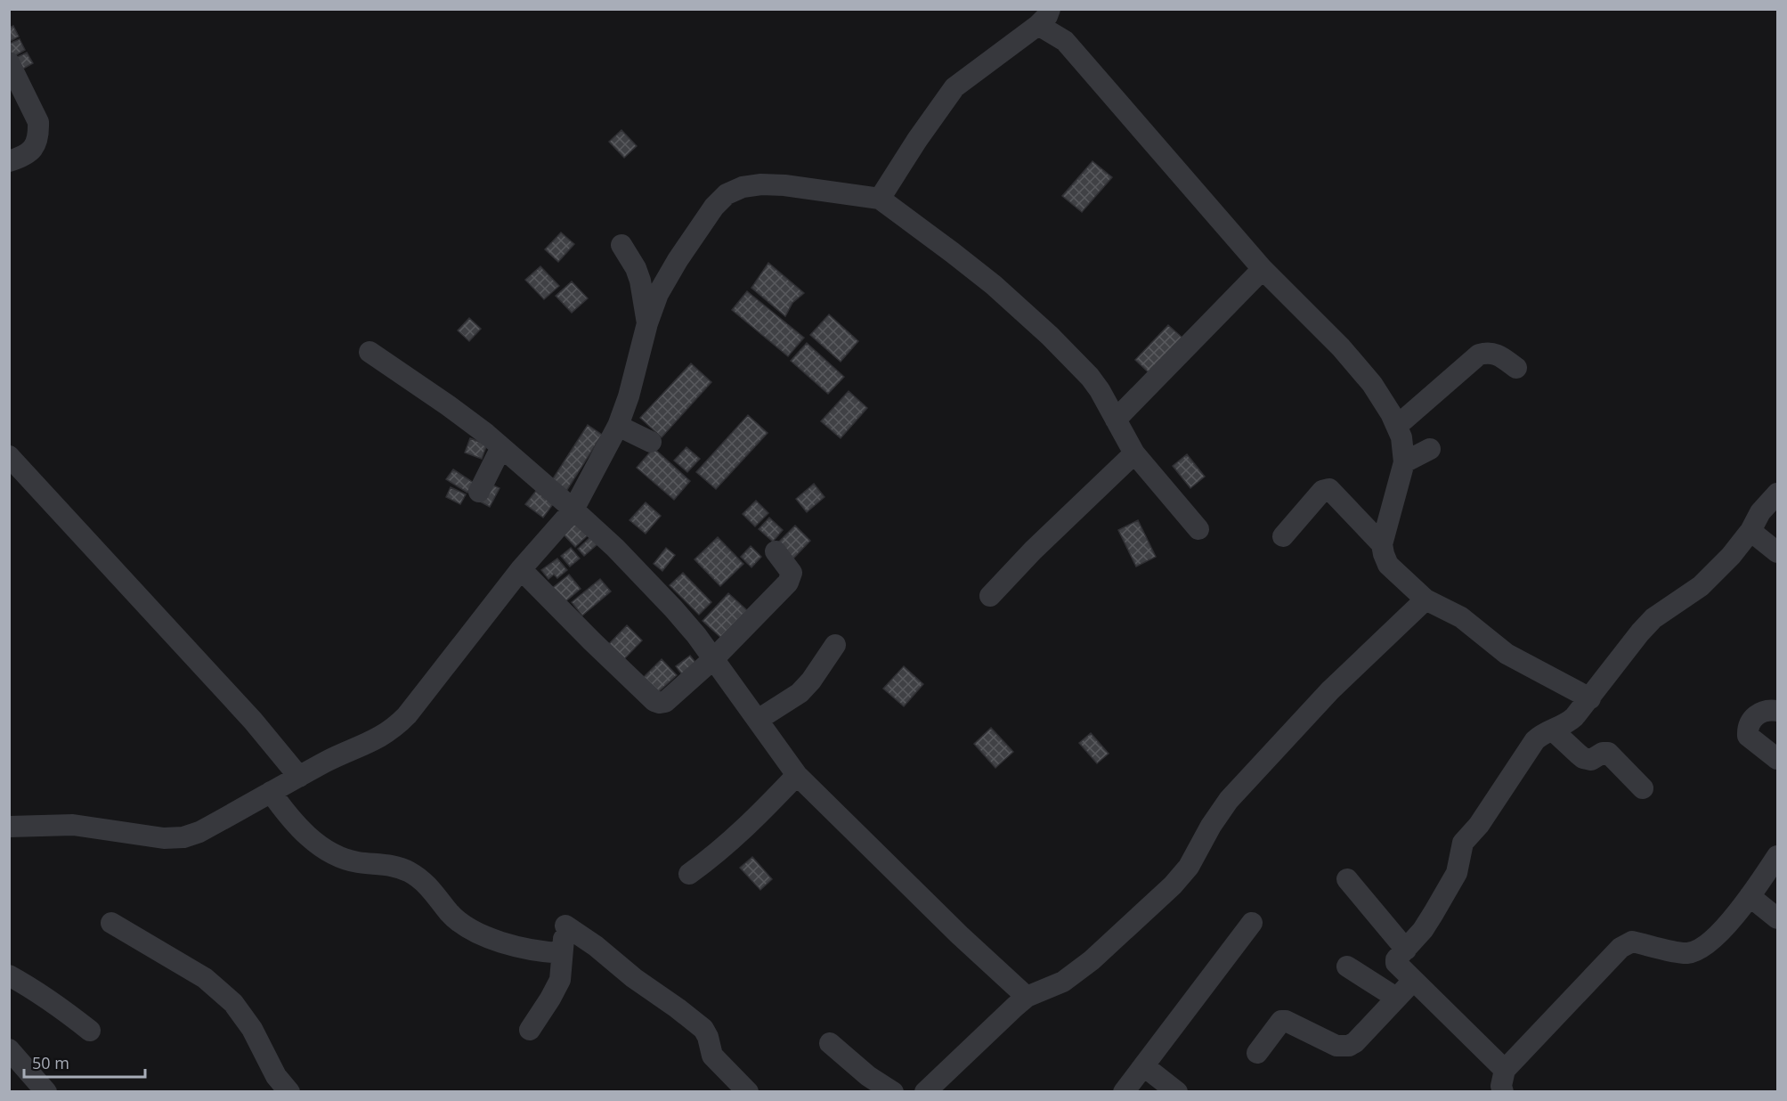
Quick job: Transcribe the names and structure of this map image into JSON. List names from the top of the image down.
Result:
{
  "scale_bar": "50 m"
}
